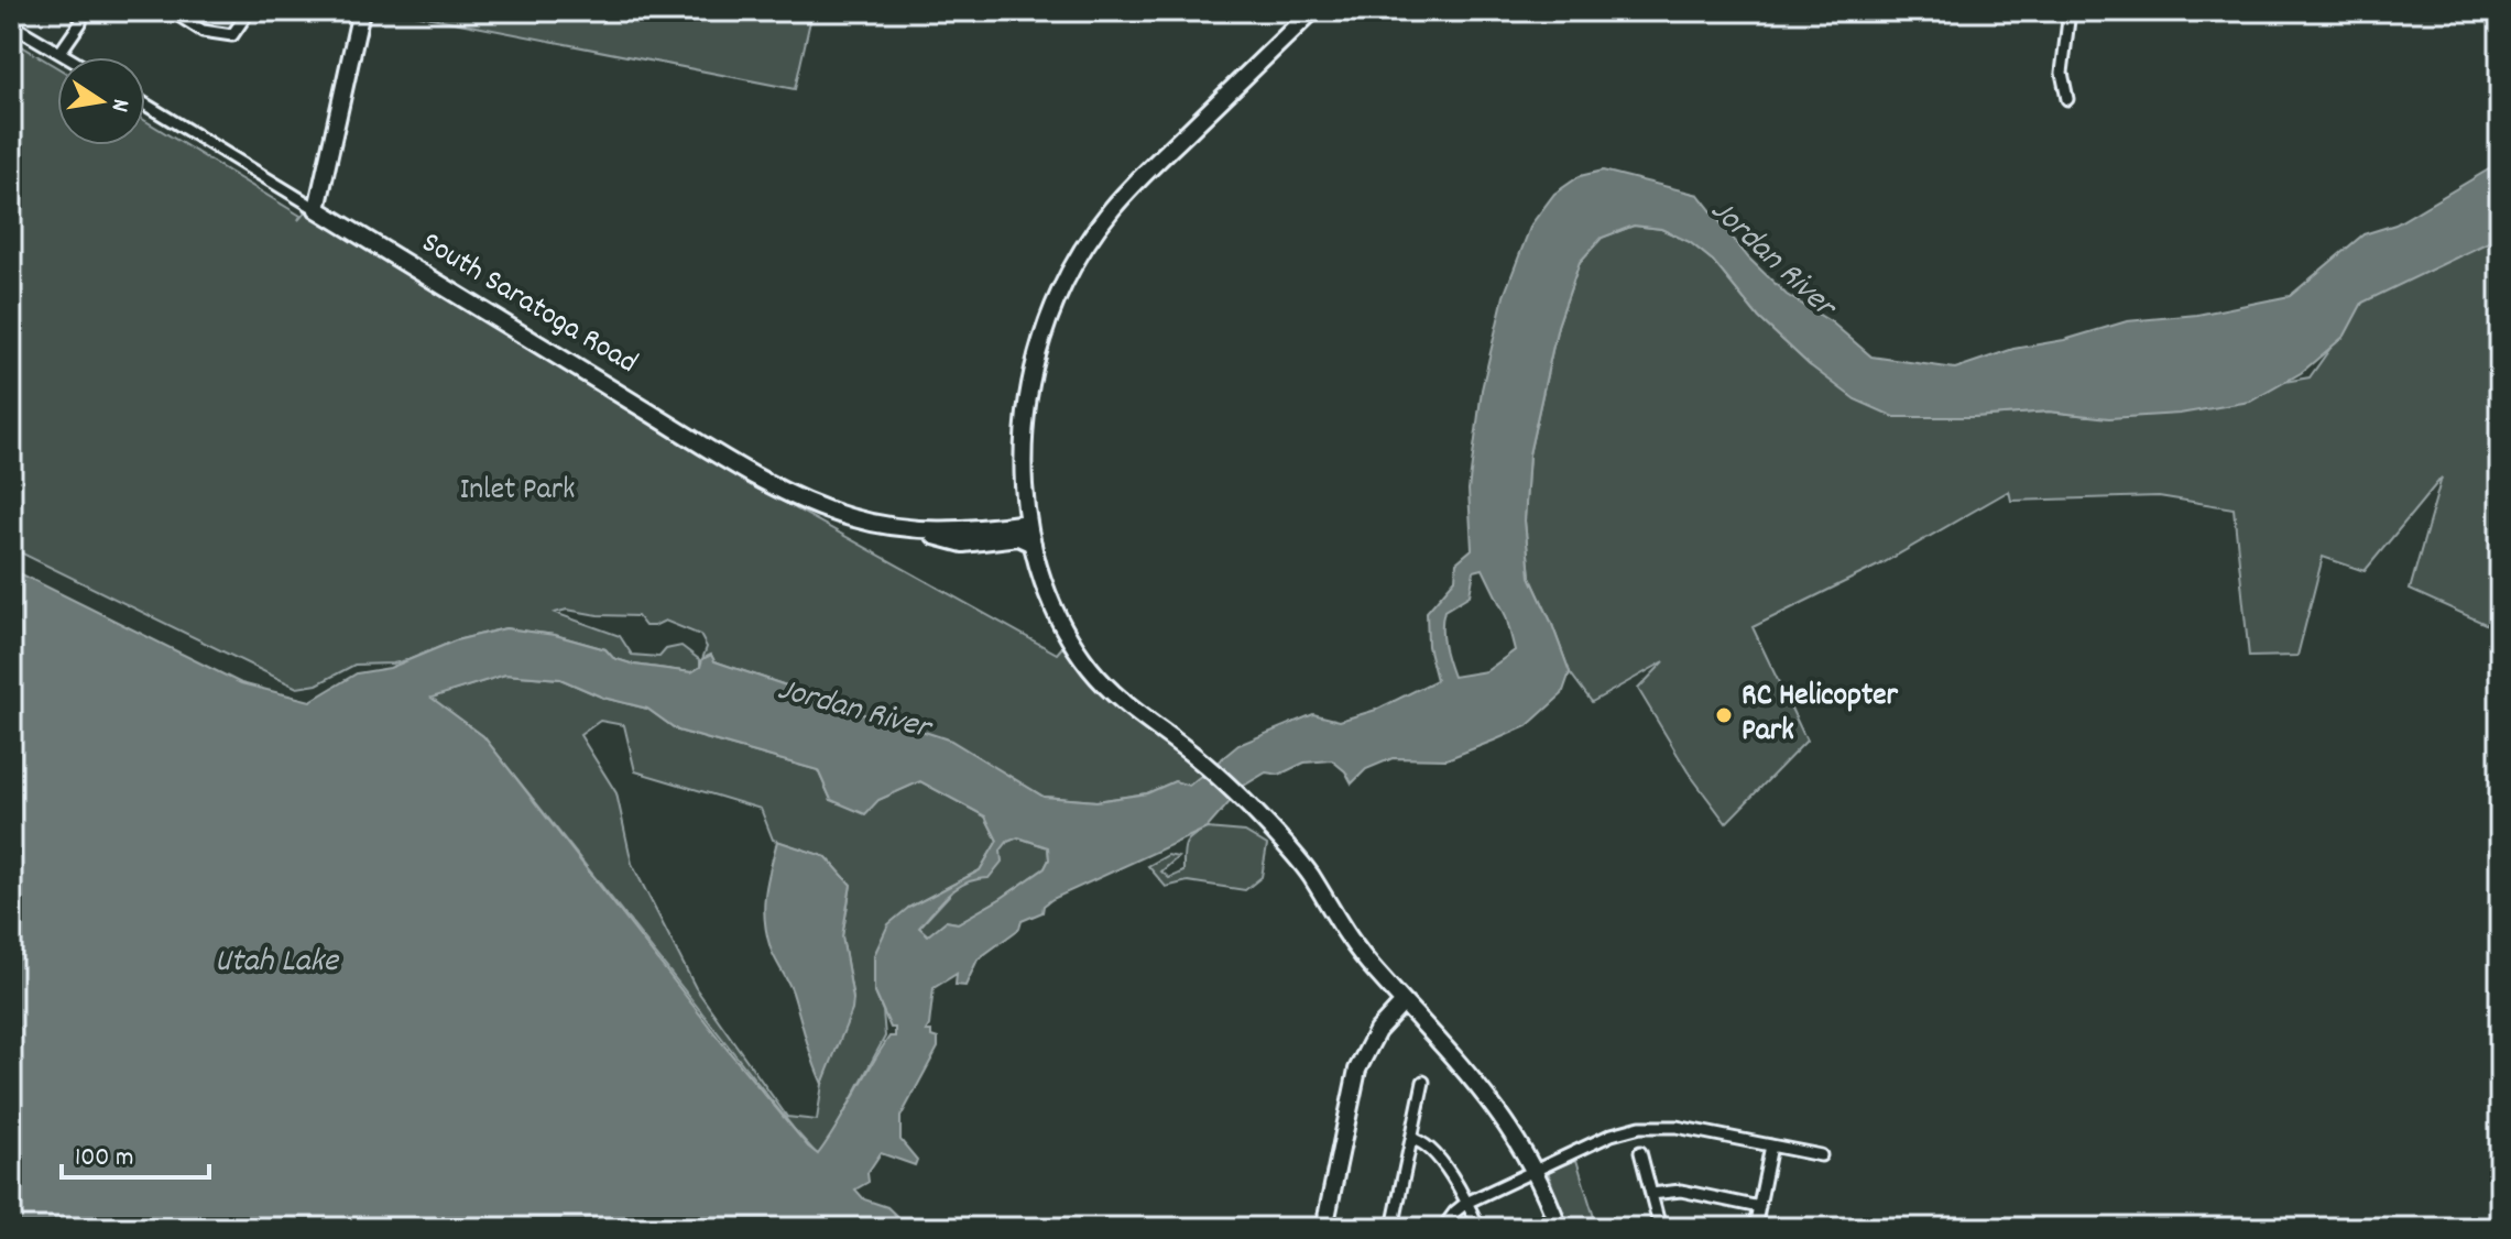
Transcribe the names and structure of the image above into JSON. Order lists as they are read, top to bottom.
{
  "streets": {
    "main road": ["South Saratoga Road"]
  },
  "water": ["Jordan River", "Utah Lake"],
  "parks": ["Inlet Park"],
  "places": ["RC Helicopter Park"],
  "scale_bar": "100 m",
  "north": "right"
}
